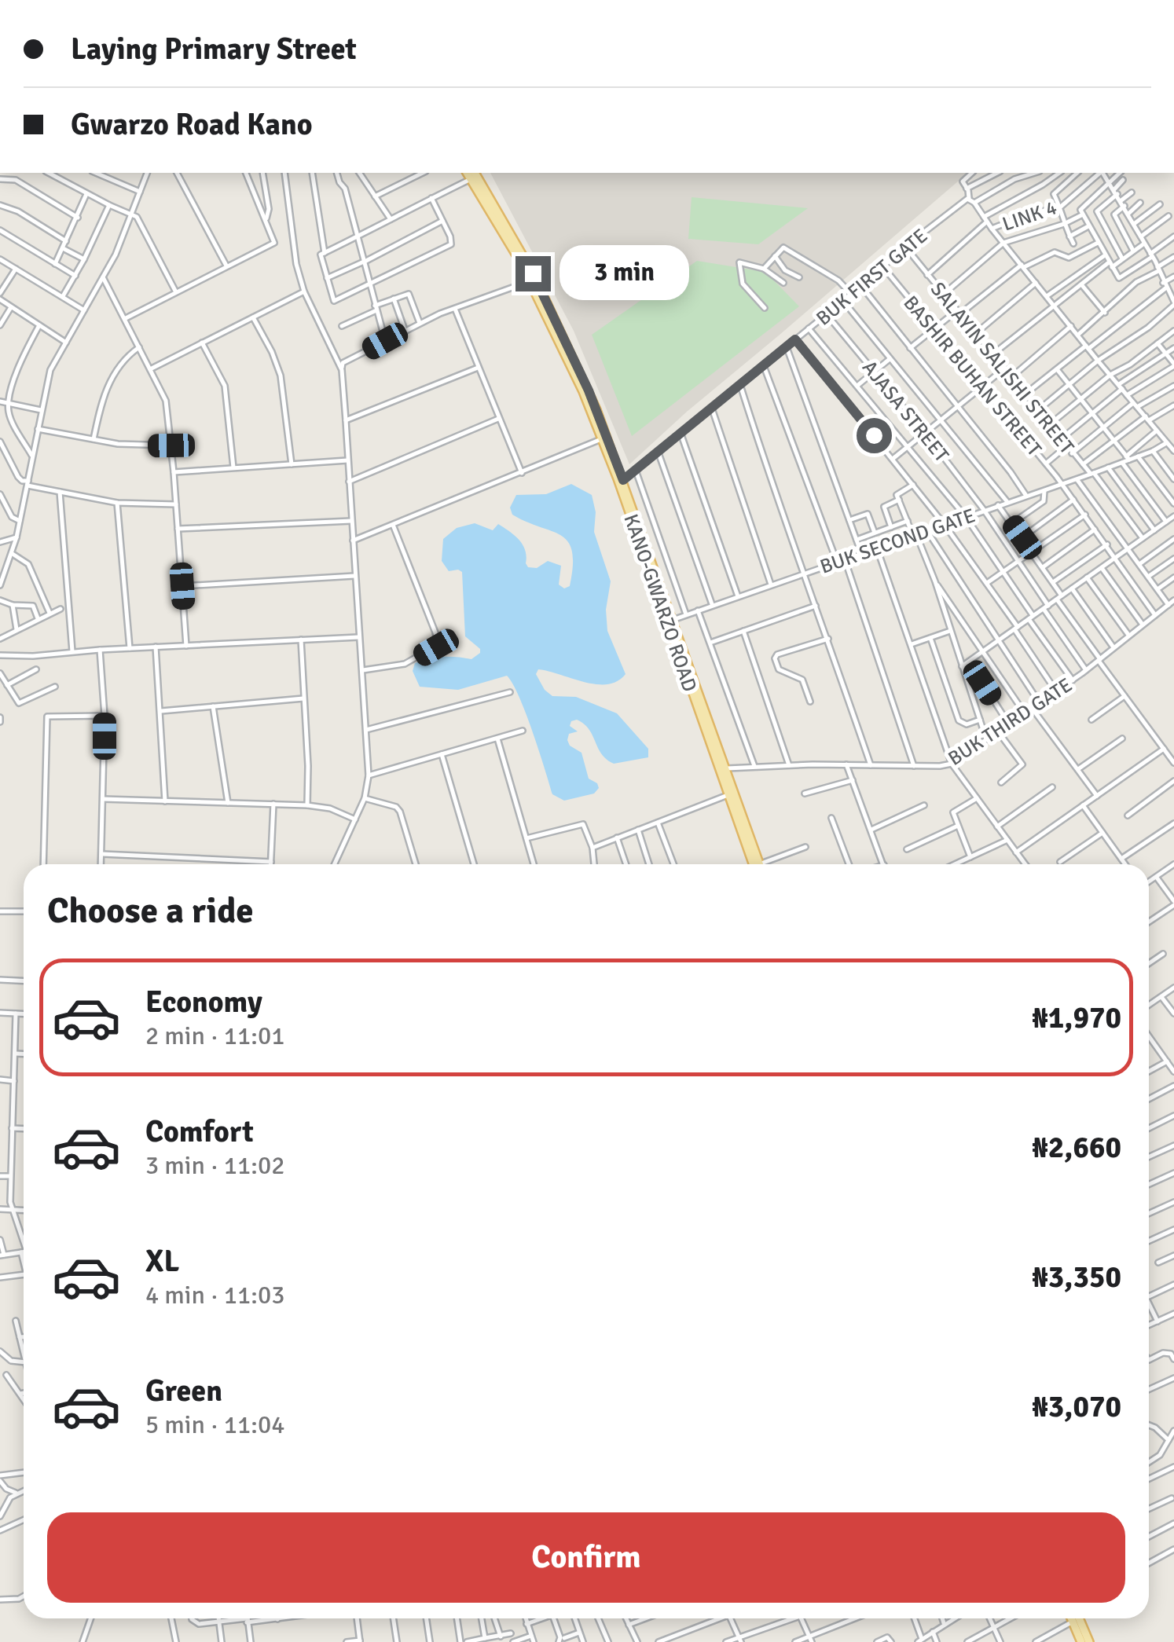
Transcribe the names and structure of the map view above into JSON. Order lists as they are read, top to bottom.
{
  "streets": {
    "main road": ["KANO-GWARZO ROAD"],
    "street": [
      "LINK 4",
      "BUK FIRST GATE",
      "SALAYIN SALISHI STREET",
      "BASHIR BUHAN STREET",
      "AJASA STREET",
      "BUK SECOND GATE",
      "BUK THIRD GATE"
    ]
  },
  "crossings": [
    ["LINK 4", "SALAYIN SALISHI STREET"],
    ["BUK FIRST GATE", "SALAYIN SALISHI STREET"],
    ["BUK FIRST GATE", "BASHIR BUHAN STREET"],
    ["BUK FIRST GATE", "AJASA STREET"],
    ["SALAYIN SALISHI STREET", "BUK SECOND GATE"],
    ["BASHIR BUHAN STREET", "BUK SECOND GATE"],
    ["BASHIR BUHAN STREET", "BUK THIRD GATE"],
    ["AJASA STREET", "BUK SECOND GATE"],
    ["AJASA STREET", "BUK THIRD GATE"]
  ],
  "page": {
    "banner": ["Laying Primary Street", "Gwarzo Road Kano"],
    "bubble": "3 min",
    "heading": "Choose a ride",
    "list": [
      {
        "name": "Economy",
        "note": "2 min · 11:01",
        "value": "₦1,970"
      },
      {
        "name": "Comfort",
        "note": "3 min · 11:02",
        "value": "₦2,660"
      },
      {
        "name": "XL",
        "note": "4 min · 11:03",
        "value": "₦3,350"
      },
      {
        "name": "Green",
        "note": "5 min · 11:04",
        "value": "₦3,070"
      }
    ],
    "buttons": "Confirm"
  }
}
